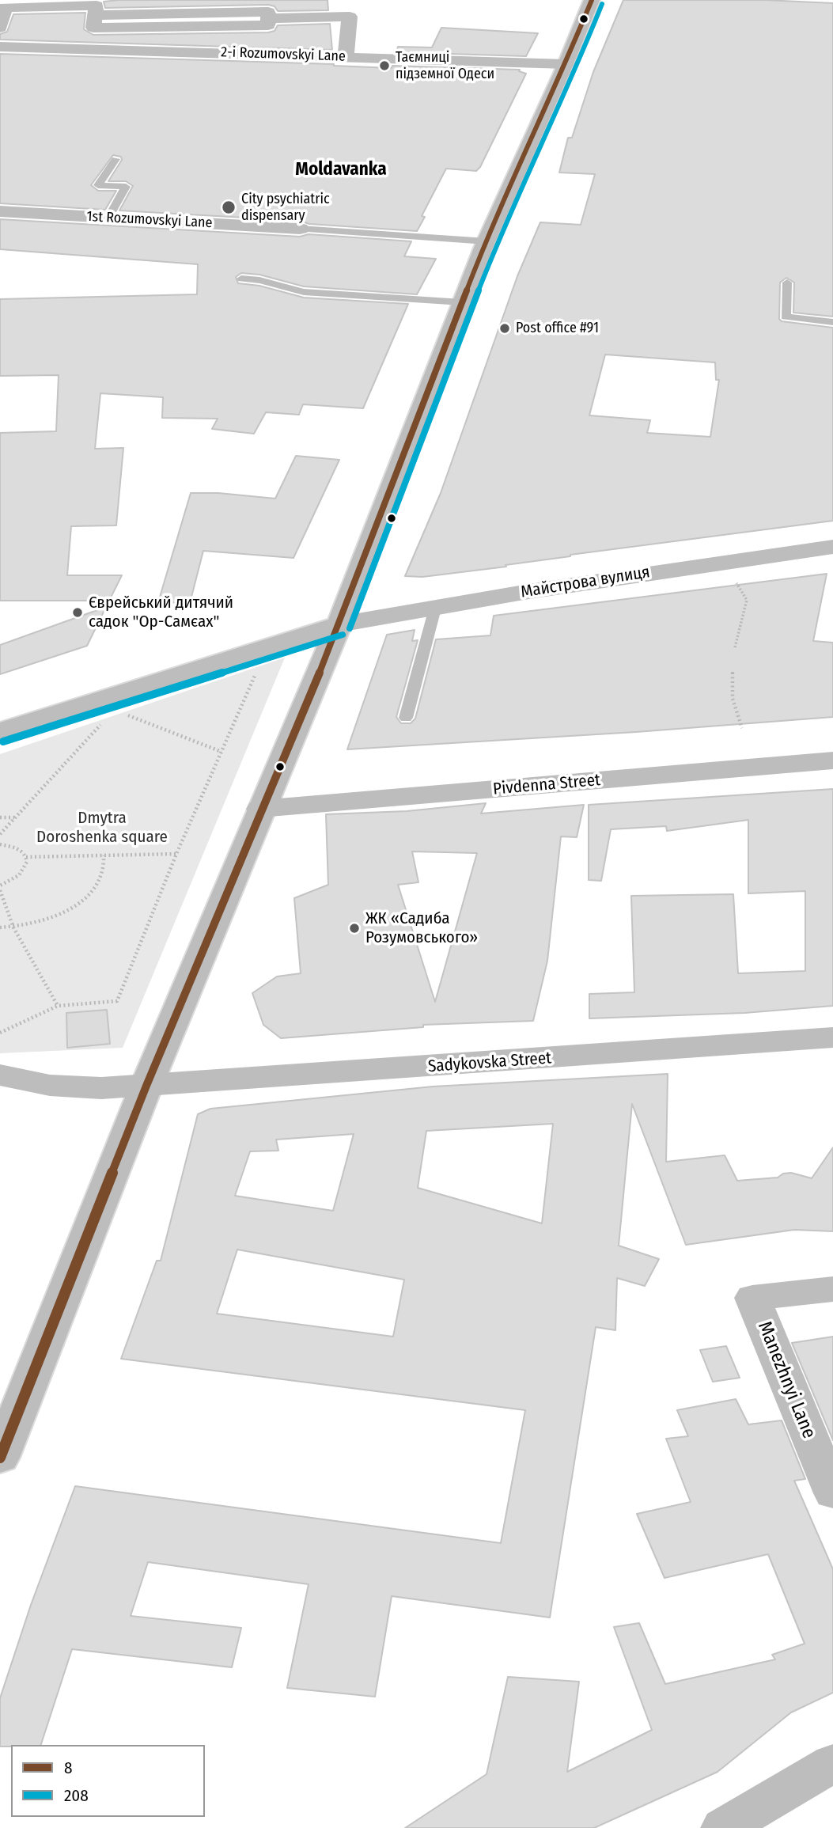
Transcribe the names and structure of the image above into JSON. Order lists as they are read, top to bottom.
{
  "streets": {
    "street": [
      "2-i Rozumovskyi Lane",
      "1st Rozumovskyi Lane",
      "Майстрова вулиця",
      "Pivdenna Street",
      "Sadykovska Street",
      "Manezhnyi Lane"
    ]
  },
  "districts": ["Moldavanka"],
  "parks": ["Dmytra Doroshenka square"],
  "places": [
    "Таємниці підземної Одеси",
    "City psychiatric dispensary",
    "Post office #91",
    "Єврейський дитячий садок \"Ор-Самєах\"",
    "ЖК «Садиба Розумовського»"
  ],
  "lines": ["transit line 8", "transit line 208"],
  "legend": ["8", "208"]
}
